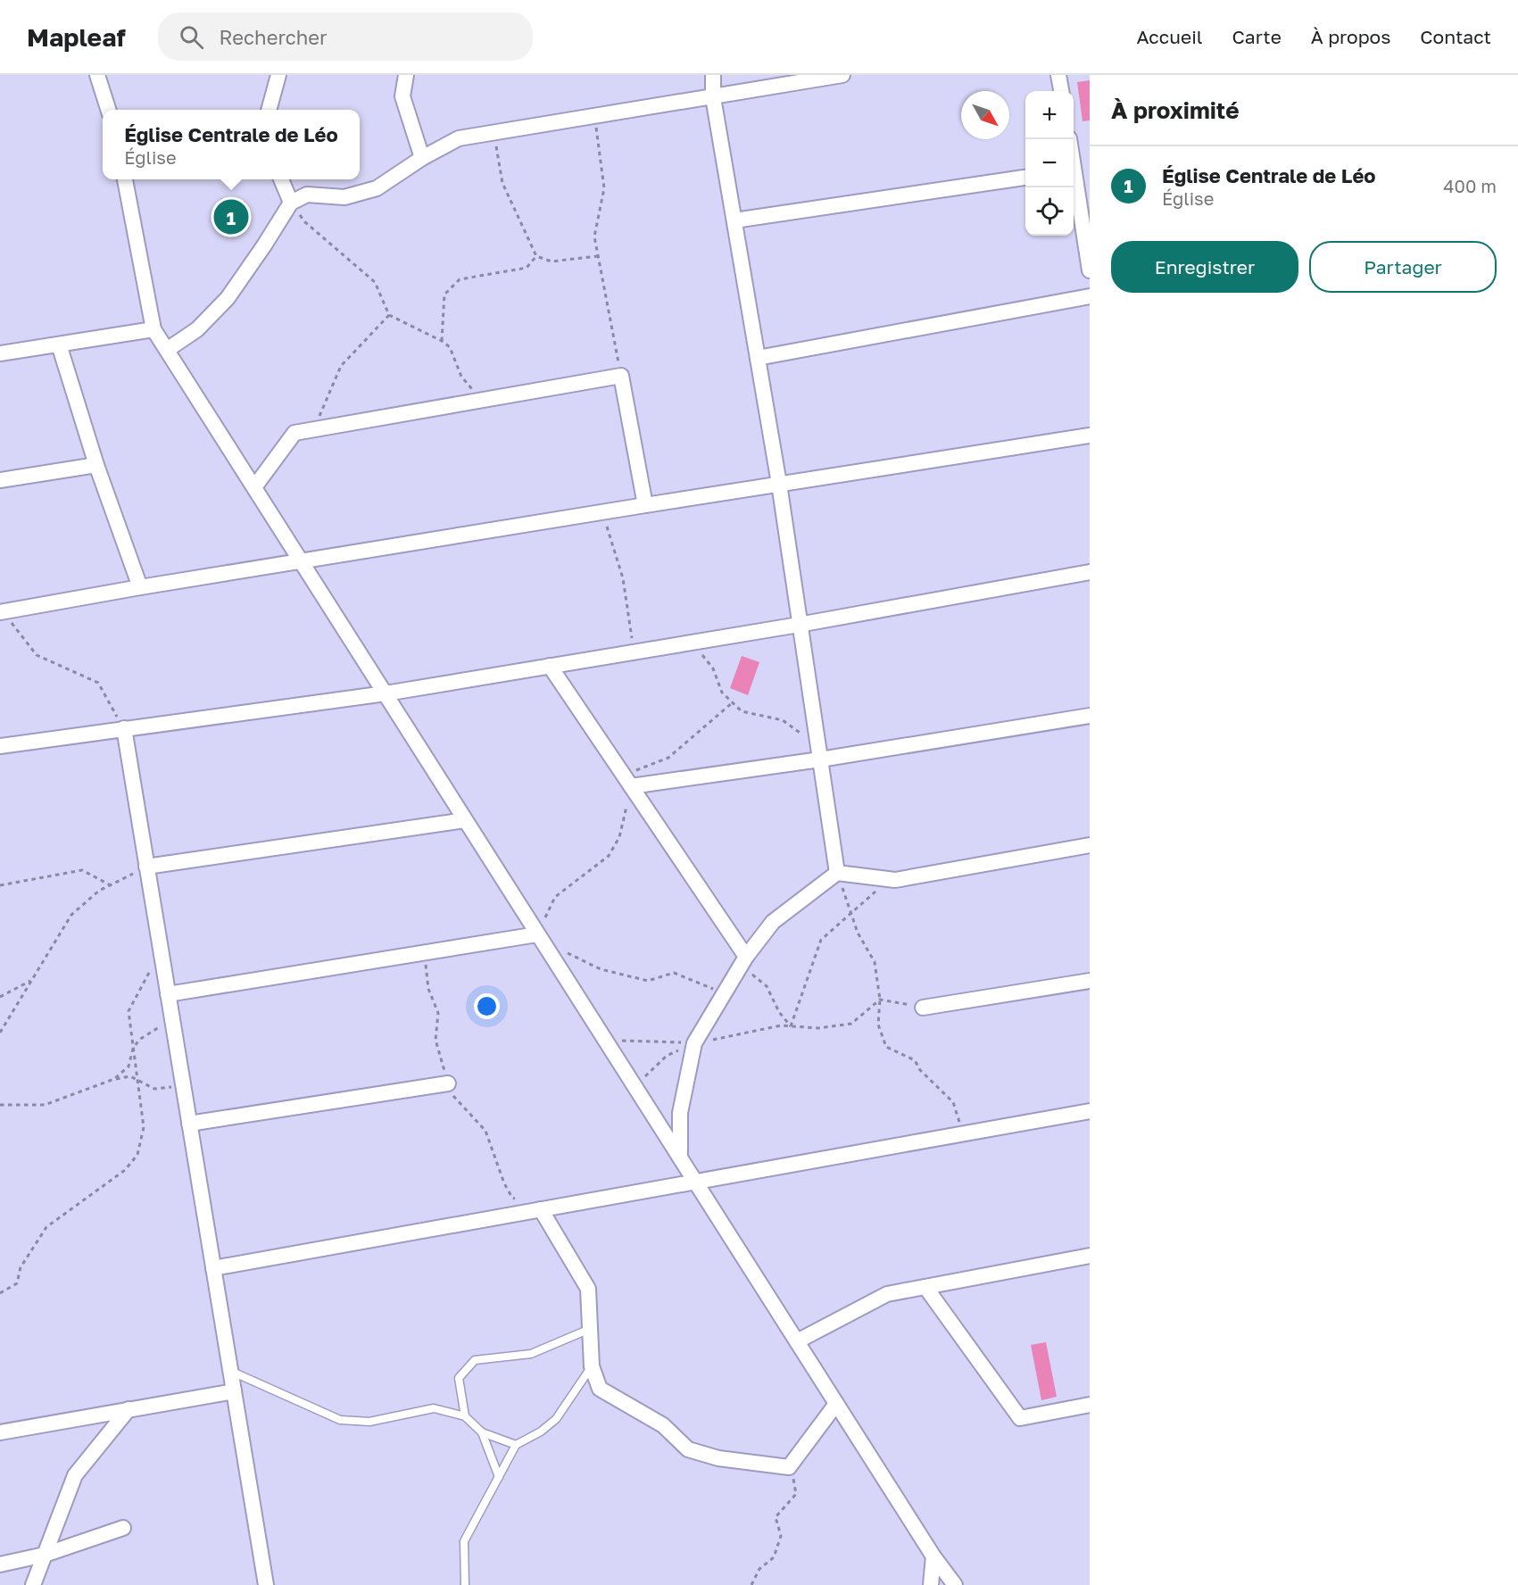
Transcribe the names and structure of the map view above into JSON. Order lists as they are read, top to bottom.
{
  "north": "bottom right",
  "page": {
    "header": "Mapleaf",
    "search": "Rechercher",
    "nav": [
      "Accueil",
      "Carte",
      "À propos",
      "Contact"
    ],
    "heading": "À proximité",
    "map_buttons": ["+", "−"],
    "popup": ["Église Centrale de Léo", "Église"],
    "list": [
      {
        "mark": "1",
        "name": "Église Centrale de Léo",
        "note": "Église",
        "value": "400 m"
      }
    ],
    "pins": "1",
    "buttons": ["Enregistrer", "Partager"]
  }
}
